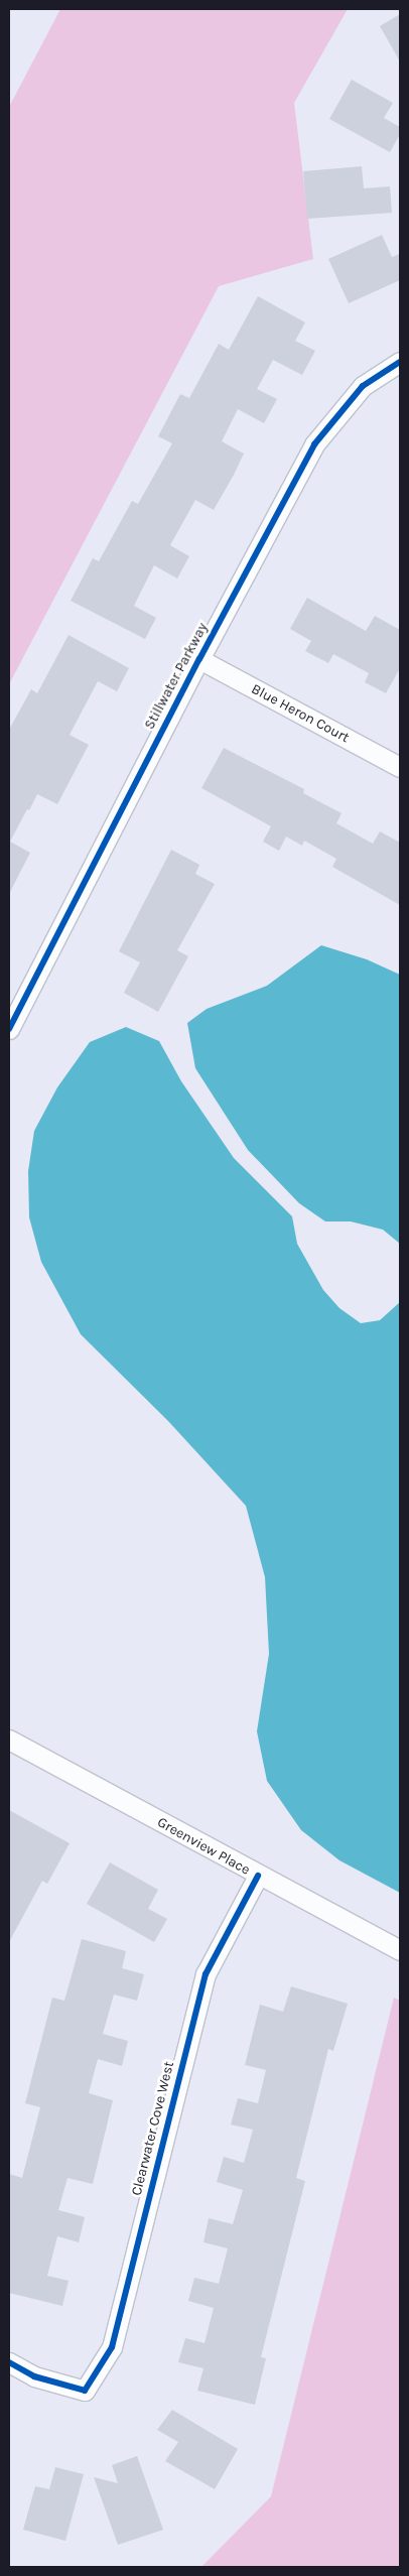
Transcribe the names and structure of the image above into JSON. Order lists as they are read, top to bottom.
{
  "streets": {
    "street": [
      "Stillwater Parkway",
      "Blue Heron Court",
      "Greenview Place",
      "Clearwater Cove West"
    ]
  },
  "crossings": [
    ["Stillwater Parkway", "Blue Heron Court"],
    ["Greenview Place", "Clearwater Cove West"]
  ]
}
